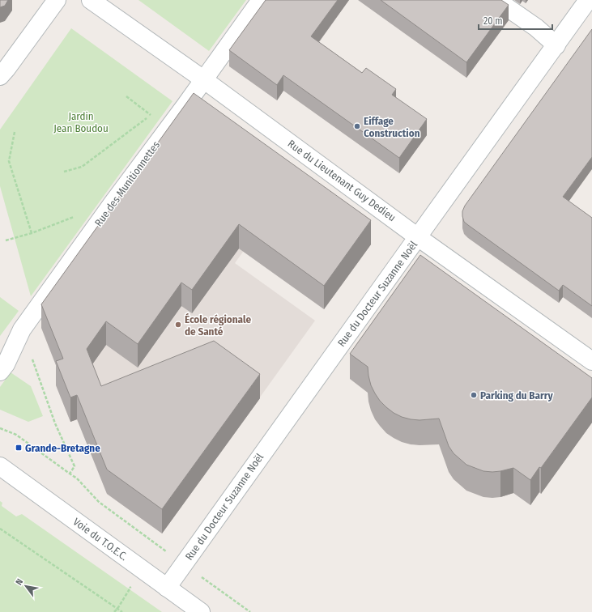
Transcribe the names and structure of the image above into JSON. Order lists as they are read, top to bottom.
{
  "streets": {
    "street": [
      "Rue du Lieutenant Guy Dedieu",
      "Rue des Munitionnettes",
      "Rue du Docteur Suzanne Noël",
      "Voie du T.O.E.C."
    ]
  },
  "crossings": [
    ["Rue du Lieutenant Guy Dedieu", "Rue des Munitionnettes"],
    ["Rue du Lieutenant Guy Dedieu", "Rue du Docteur Suzanne Noël"],
    ["Rue du Docteur Suzanne Noël", "Voie du T.O.E.C."]
  ],
  "parks": ["Jardin Jean Boudou"],
  "places": {
    "other": ["Eiffage Construction", "École régionale de Santé", "Parking du Barry"],
    "transit": ["Grande-Bretagne"]
  },
  "scale_bar": "20 m",
  "north": "top left"
}
